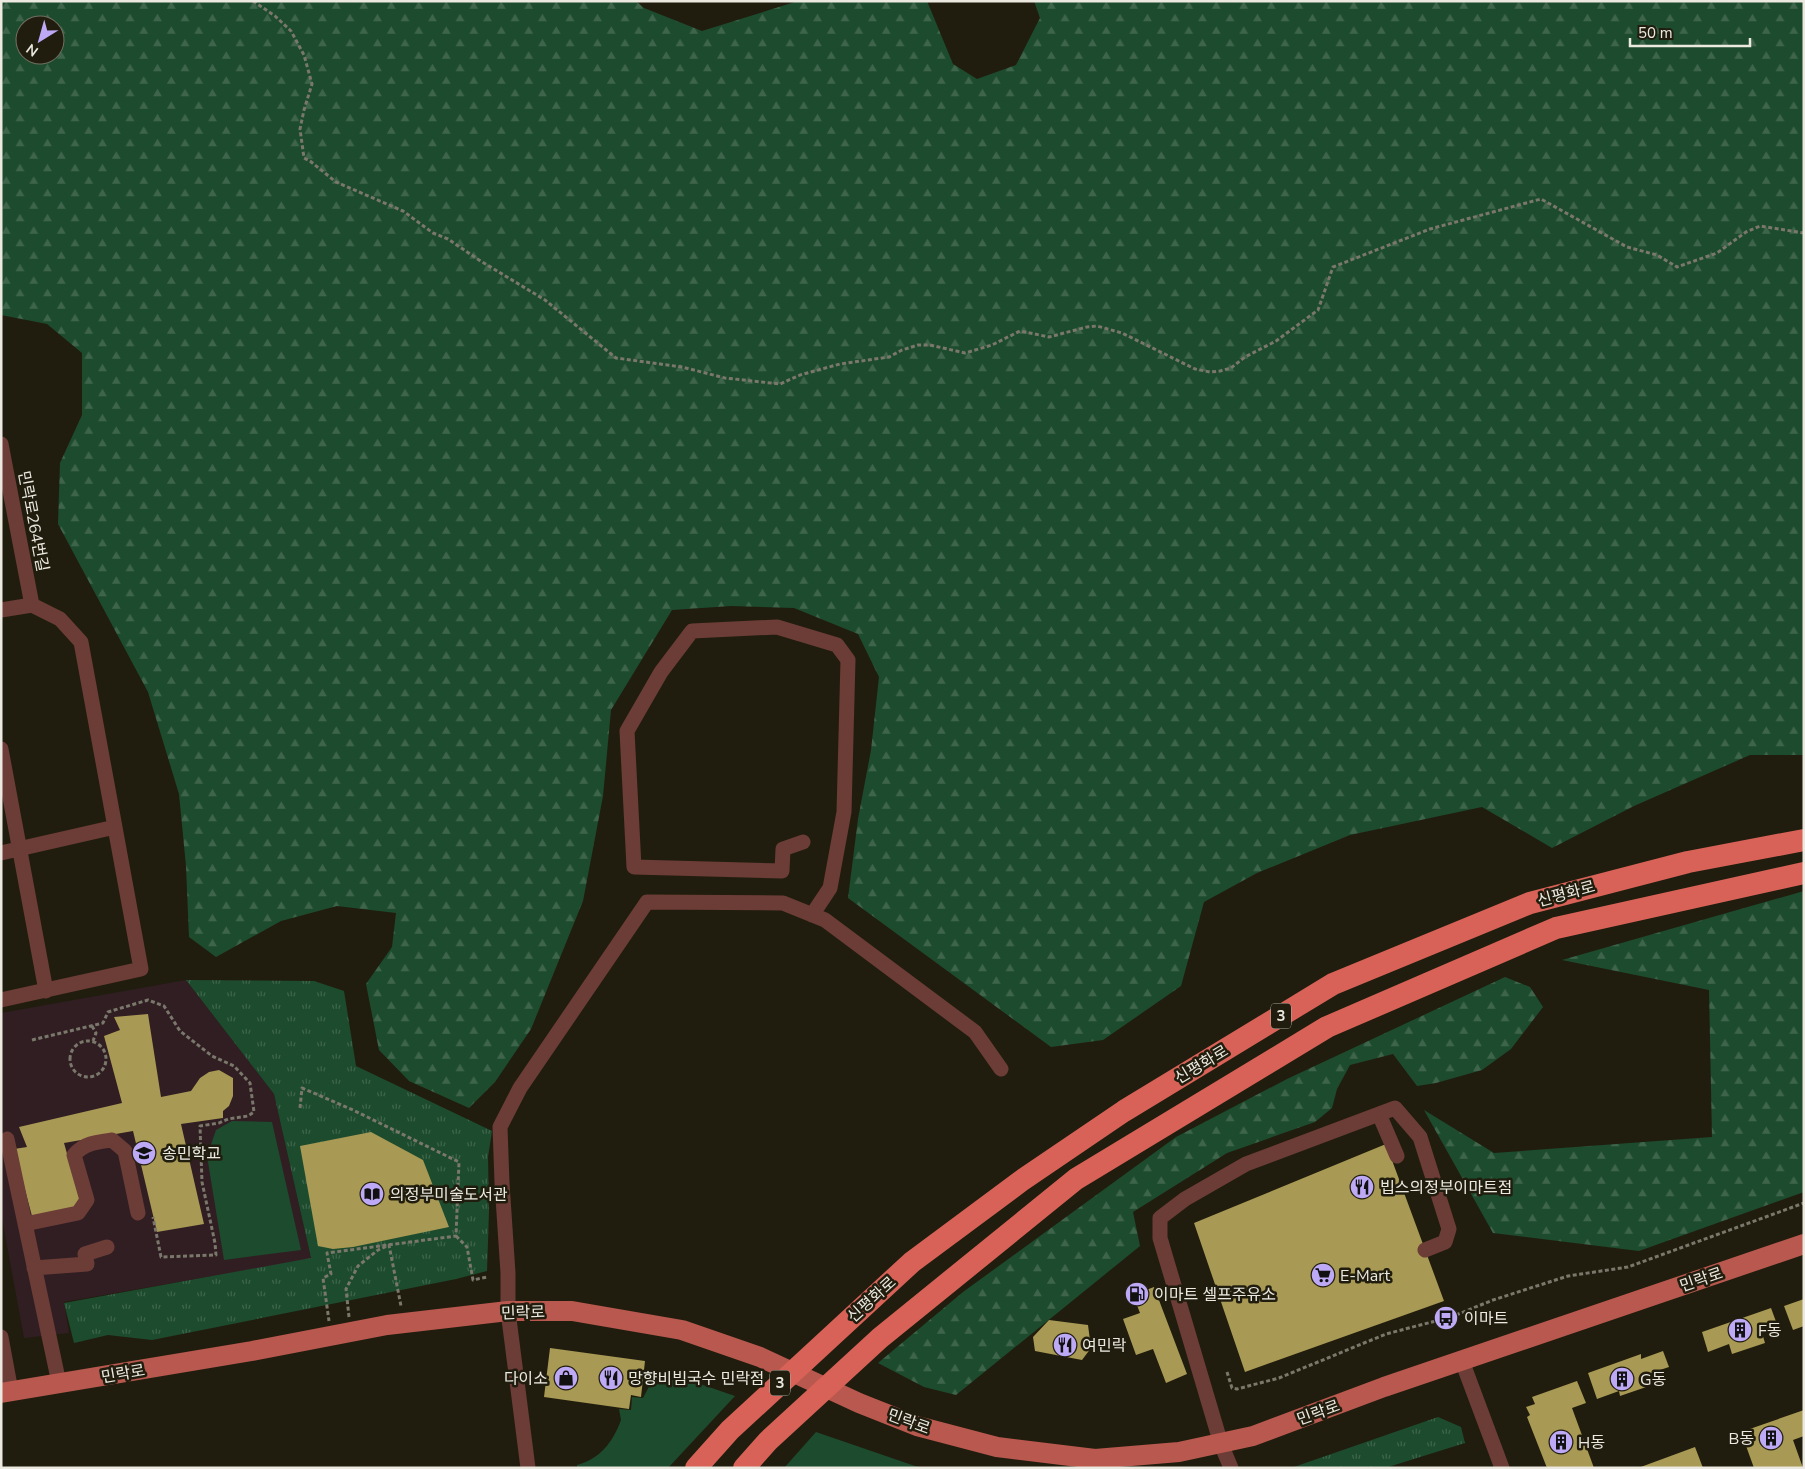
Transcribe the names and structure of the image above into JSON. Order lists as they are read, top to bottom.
{
  "streets": {
    "highway": ["신평화로", "3"],
    "main road": ["민락로"],
    "street": ["민락로264번길"]
  },
  "places": {
    "school or university": ["송민학교"],
    "restaurant": ["빕스의정부이마트점", "여민락", "망향비빔국수 민락점"],
    "library": ["의정부미술도서관"],
    "supermarket": ["E-Mart"],
    "fuel station": ["이마트 셀프주유소"],
    "bus stop": ["이마트"],
    "building": [
      "F동",
      "G동",
      "B동",
      "H동"
    ],
    "shop": ["다이소"]
  },
  "scale_bar": "50 m",
  "north": "bottom left"
}
